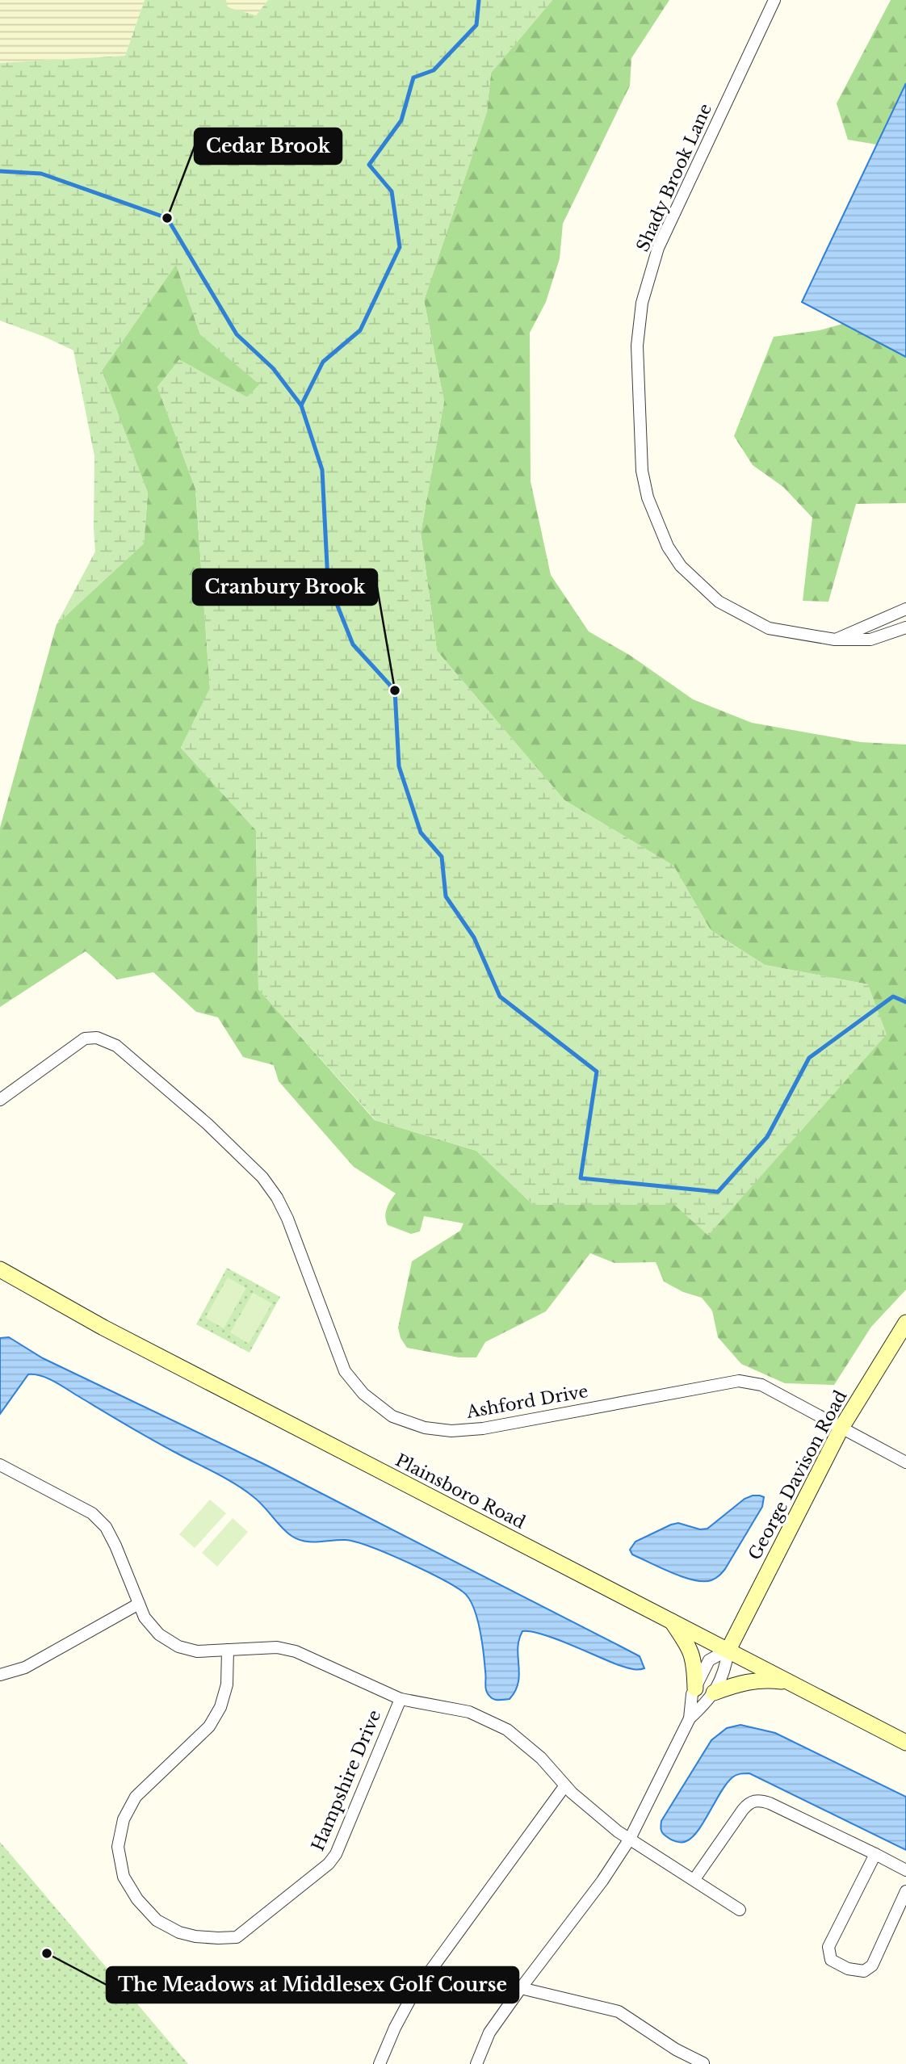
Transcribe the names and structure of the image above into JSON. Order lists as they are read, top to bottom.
{
  "streets": {
    "street": [
      "Shady Brook Lane",
      "Ashford Drive",
      "George Davison Road",
      "Plainsboro Road",
      "Hampshire Drive"
    ]
  },
  "crossings": [
    ["Ashford Drive", "George Davison Road"],
    ["George Davison Road", "Plainsboro Road"]
  ],
  "places": ["Cedar Brook", "Cranbury Brook", "The Meadows at Middlesex Golf Course"]
}
